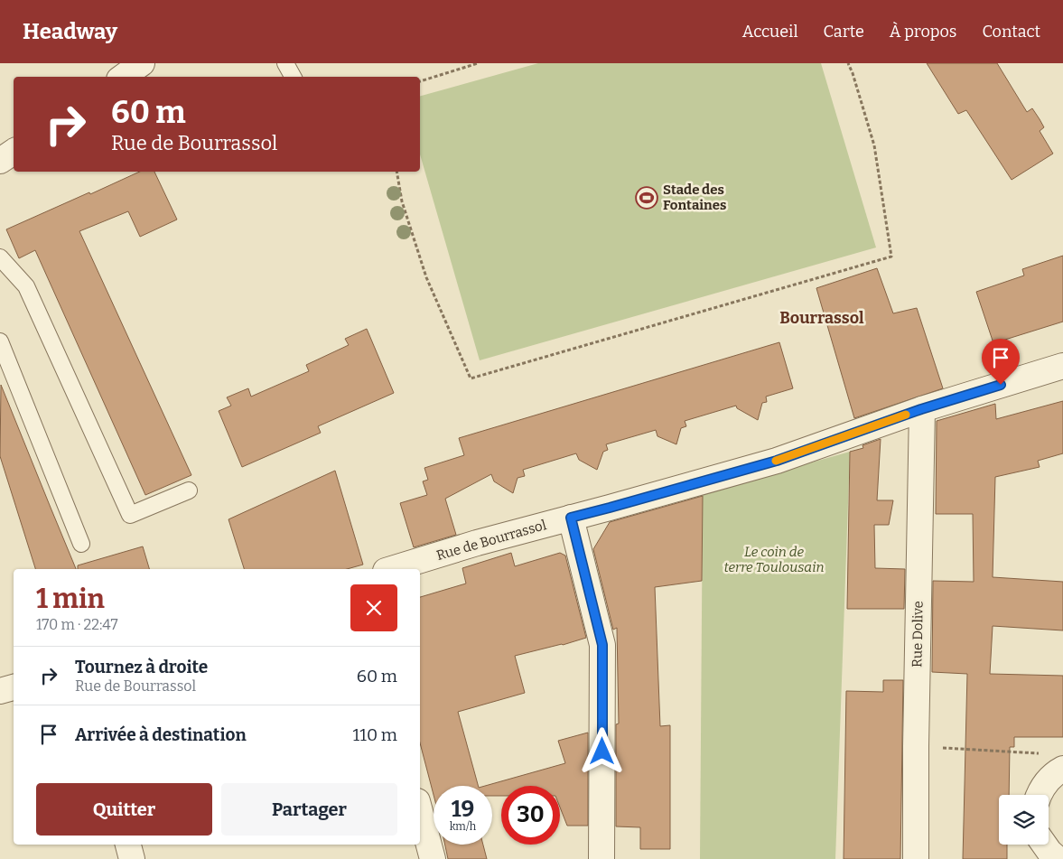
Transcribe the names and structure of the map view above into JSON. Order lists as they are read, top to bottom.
{
  "streets": {
    "street": ["Rue de Bourrassol", "Rue Dolive"]
  },
  "crossings": [
    ["Rue de Bourrassol", "Rue Dolive"]
  ],
  "districts": ["Bourrassol"],
  "parks": ["Le coin de terre Toulousain"],
  "places": {
    "sports": ["Stade des Fontaines"]
  },
  "page": {
    "header": "Headway",
    "nav": [
      "Accueil",
      "Carte",
      "À propos",
      "Contact"
    ],
    "turn": ["60 m", "Rue de Bourrassol"],
    "heading": ["1 min", "170 m · 22:47"],
    "list": [
      {
        "name": "Tournez à droite",
        "note": "Rue de Bourrassol",
        "value": "60 m"
      },
      {
        "name": "Arrivée à destination",
        "value": "110 m"
      }
    ],
    "buttons": ["Quitter", "Partager"],
    "speed": "19 km/h",
    "limit": "30"
  }
}
